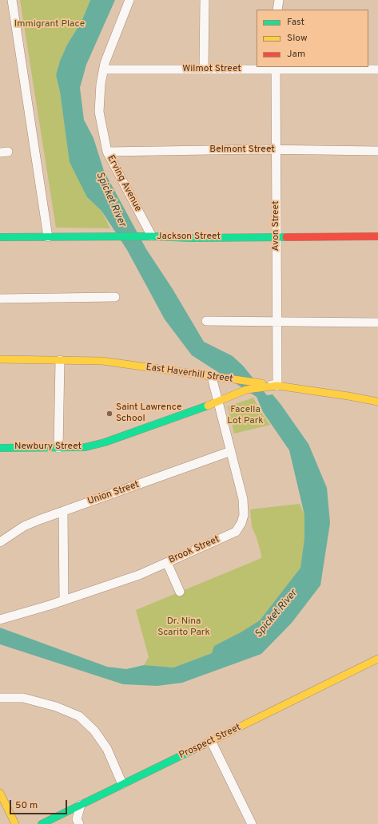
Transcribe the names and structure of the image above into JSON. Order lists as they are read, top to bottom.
{
  "streets": {
    "main road": [
      "Jackson Street",
      "East Haverhill Street",
      "Newbury Street",
      "Prospect Street"
    ],
    "street": [
      "Wilmot Street",
      "Belmont Street",
      "Erving Avenue",
      "Avon Street",
      "Union Street",
      "Brook Street"
    ]
  },
  "crossings": [
    ["Wilmot Street", "Erving Avenue"],
    ["Wilmot Street", "Avon Street"],
    ["Belmont Street", "Erving Avenue"],
    ["Belmont Street", "Avon Street"],
    ["Erving Avenue", "Jackson Street"],
    ["Avon Street", "Jackson Street"],
    ["Avon Street", "East Haverhill Street"],
    ["Avon Street", "Newbury Street"],
    ["East Haverhill Street", "Newbury Street"],
    ["East Haverhill Street", "Brook Street"],
    ["Newbury Street", "Brook Street"],
    ["Union Street", "Brook Street"]
  ],
  "water": ["Spicket River"],
  "parks": ["Immigrant Place", "Facella Lot Park", "Dr. Nina Scarito Park"],
  "places": ["Saint Lawrence School"],
  "legend": ["Fast", "Slow", "Jam"],
  "scale_bar": "50 m"
}
